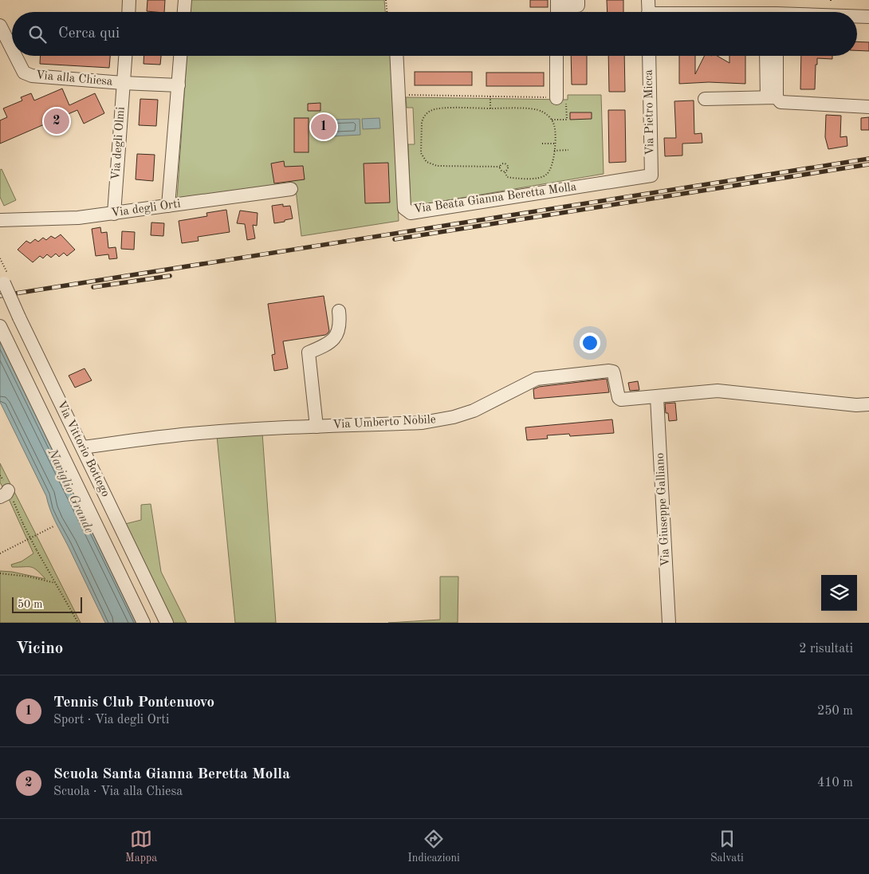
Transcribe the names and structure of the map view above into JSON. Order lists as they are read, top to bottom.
{
  "streets": {
    "street": [
      "Via alla Chiesa",
      "Via Pietro Micca",
      "Via degli Olmi",
      "Via Beata Gianna Beretta Molla",
      "Via degli Orti",
      "Via Umberto Nobile",
      "Via Vittorio Bottego",
      "Via Giuseppe Galliano"
    ]
  },
  "crossings": [
    ["Via alla Chiesa", "Via degli Olmi"],
    ["Via Pietro Micca", "Via Beata Gianna Beretta Molla"],
    ["Via degli Olmi", "Via degli Orti"],
    ["Via Umberto Nobile", "Via Vittorio Bottego"],
    ["Via Umberto Nobile", "Via Giuseppe Galliano"]
  ],
  "water": ["Naviglio Grande"],
  "scale_bar": "50 m",
  "page": {
    "search": "Cerca qui",
    "pins": ["2", "1"],
    "scale": "50 m",
    "heading": ["Vicino", "2 risultati"],
    "list": [
      {
        "mark": "1",
        "name": "Tennis Club Pontenuovo",
        "note": "Sport · Via degli Orti",
        "value": "250 m"
      },
      {
        "mark": "2",
        "name": "Scuola Santa Gianna Beretta Molla",
        "note": "Scuola · Via alla Chiesa",
        "value": "410 m"
      }
    ],
    "nav": ["Mappa", "Indicazioni", "Salvati"]
  }
}
